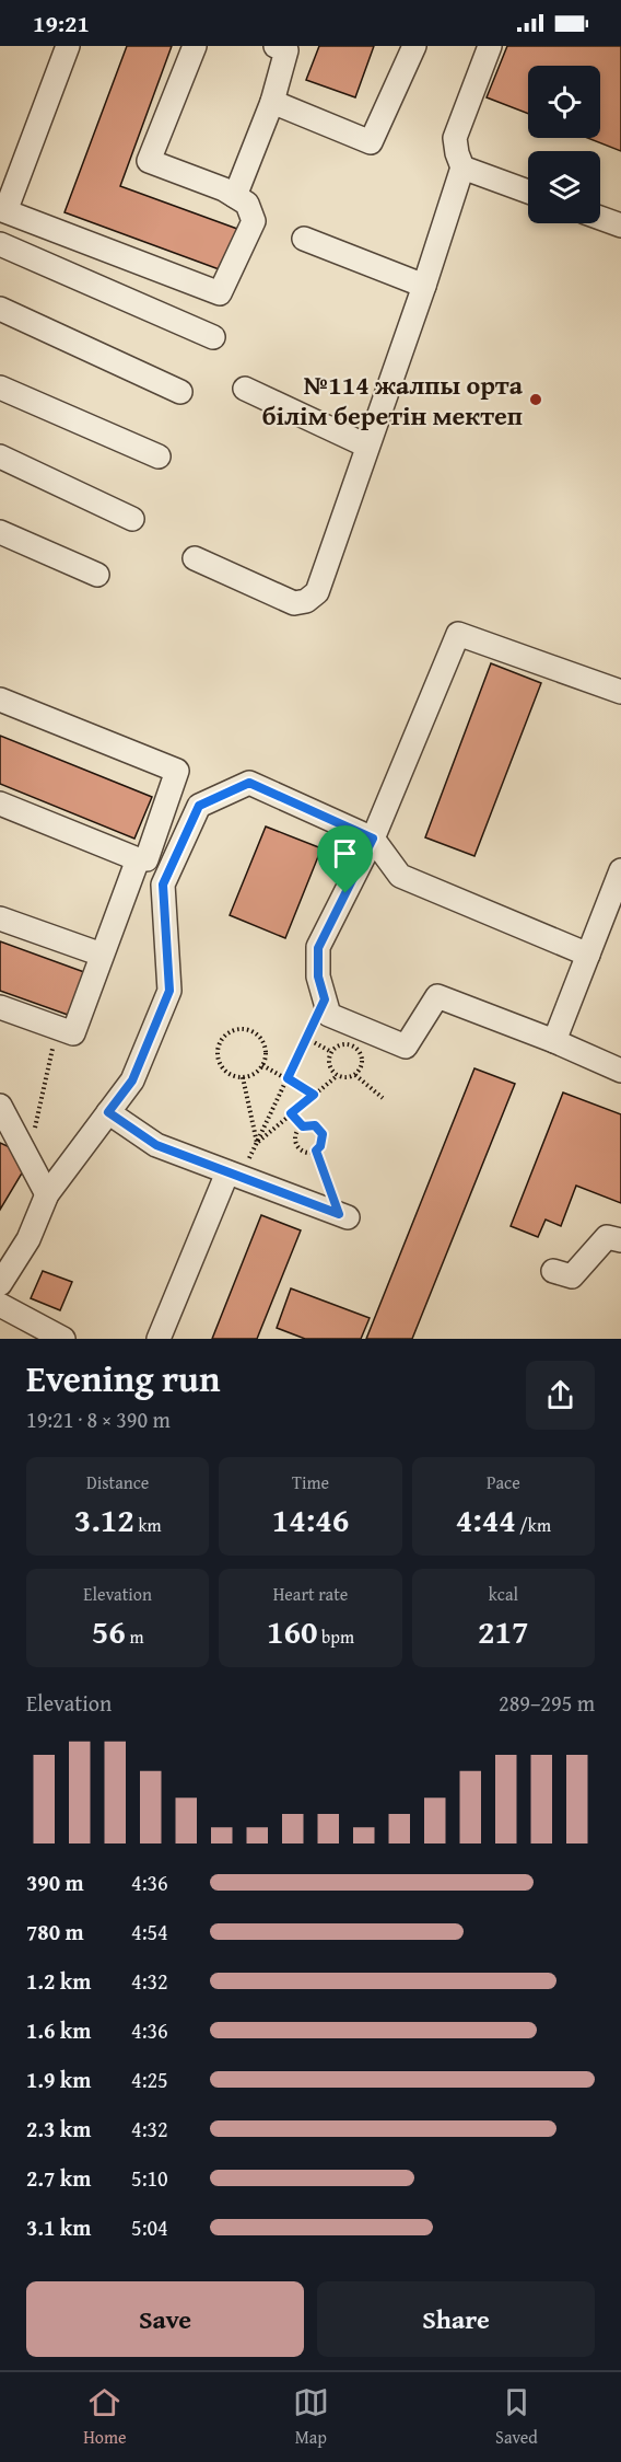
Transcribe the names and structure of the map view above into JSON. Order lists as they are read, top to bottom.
{
  "places": ["№114 жалпы орта білім беретін мектеп"],
  "page": {
    "status": "19:21",
    "heading": ["Evening run", "19:21 · 8 × 390 m"],
    "stats": [
      ["Distance", "3.12 km"],
      ["Time", "14:46"],
      ["Pace", "4:44 /km"],
      ["Elevation", "56 m"],
      ["Heart rate", "160 bpm"],
      ["kcal", "217"]
    ],
    "chart": ["Elevation", "289–295 m"],
    "list": [
      {
        "name": "390 m",
        "note": "4:36"
      },
      {
        "name": "780 m",
        "note": "4:54"
      },
      {
        "name": "1.2 km",
        "note": "4:32"
      },
      {
        "name": "1.6 km",
        "note": "4:36"
      },
      {
        "name": "1.9 km",
        "note": "4:25"
      },
      {
        "name": "2.3 km",
        "note": "4:32"
      },
      {
        "name": "2.7 km",
        "note": "5:10"
      },
      {
        "name": "3.1 km",
        "note": "5:04"
      }
    ],
    "buttons": ["Save", "Share"],
    "tabs": ["Home", "Map", "Saved"]
  }
}
